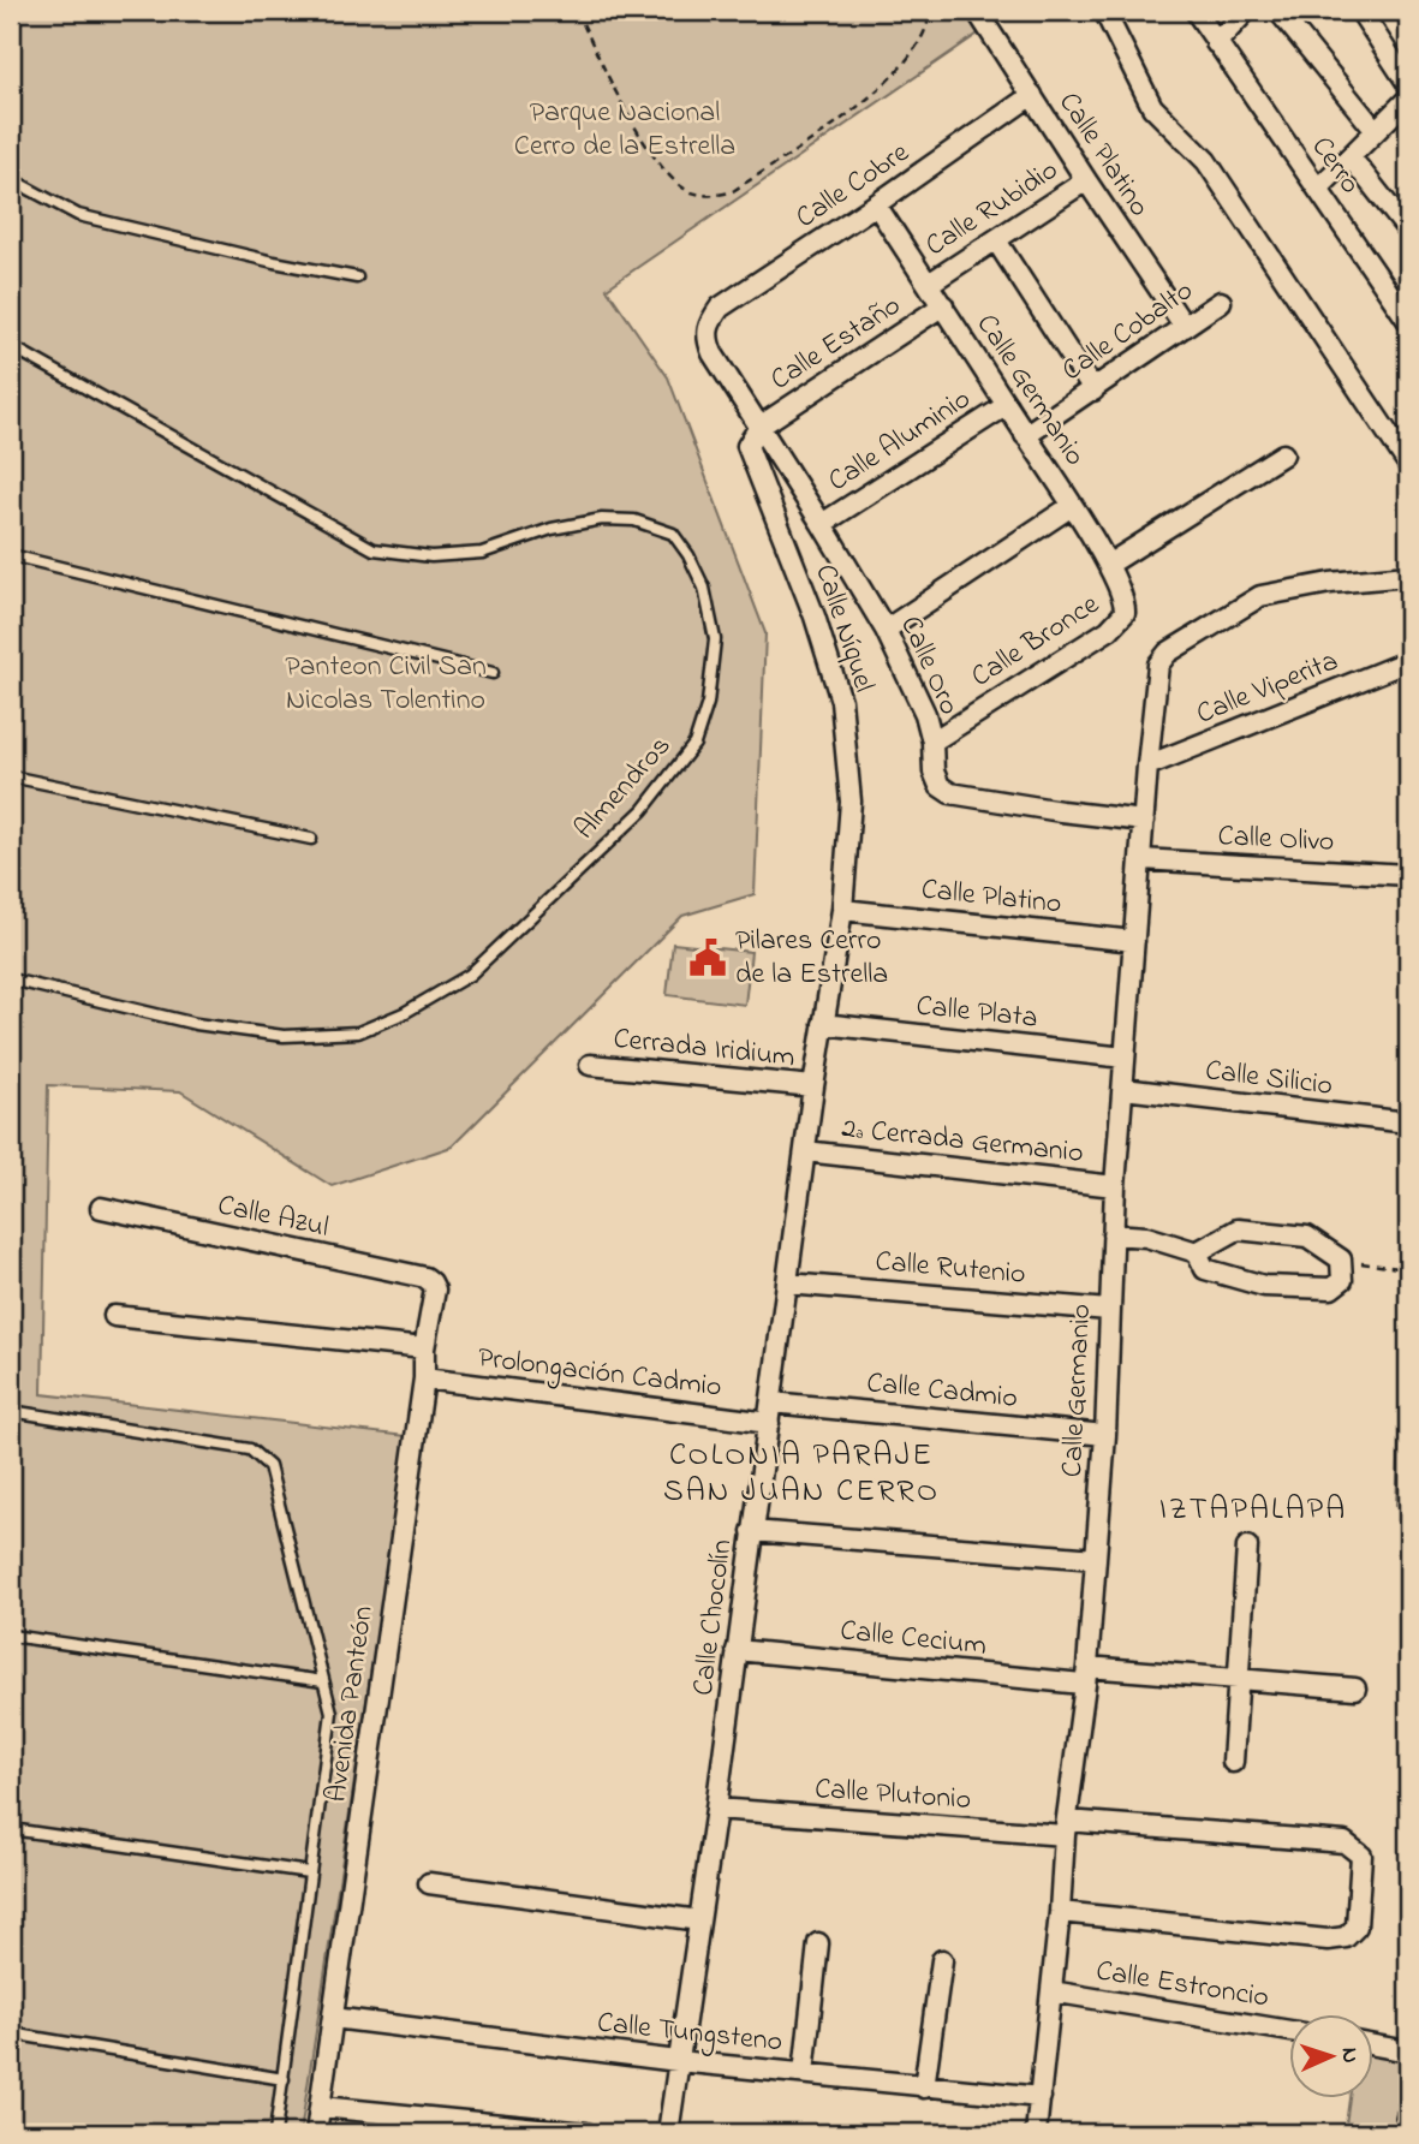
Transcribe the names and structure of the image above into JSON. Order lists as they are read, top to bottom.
{
  "streets": {
    "street": [
      "Calle Platino",
      "Cerro",
      "Calle Cobre",
      "Calle Rubidio",
      "Calle Cobalto",
      "Calle Estaño",
      "Calle Germanio",
      "Calle Aluminio",
      "Calle Níquel",
      "Calle Bronce",
      "Calle Oro",
      "Calle Viperita",
      "Calle Olivo",
      "Calle Plata",
      "Cerrada Iridium",
      "Calle Silicio",
      "2ª Cerrada Germanio",
      "Calle Azul",
      "Calle Rutenio",
      "Prolongación Cadmio",
      "Calle Cadmio",
      "Calle Chocolín",
      "Calle Cecium",
      "Avenida Panteón",
      "Calle Plutonio",
      "Calle Estroncio",
      "Calle Tungsteno"
    ],
    "lane": ["Almendros"]
  },
  "crossings": [
    ["Calle Platino", "Calle Cobre"],
    ["Calle Platino", "Calle Rubidio"],
    ["Calle Platino", "Calle Cobalto"],
    ["Calle Platino", "Calle Germanio"],
    ["Calle Platino", "Calle Níquel"],
    ["Calle Platino", "Calle Chocolín"],
    ["Calle Cobre", "Calle Germanio"],
    ["Calle Cobre", "Calle Níquel"],
    ["Calle Rubidio", "Calle Germanio"],
    ["Calle Cobalto", "Calle Germanio"],
    ["Calle Estaño", "Calle Germanio"],
    ["Calle Estaño", "Calle Níquel"],
    ["Calle Germanio", "Calle Aluminio"],
    ["Calle Germanio", "Calle Bronce"],
    ["Calle Germanio", "Calle Oro"],
    ["Calle Germanio", "Calle Viperita"],
    ["Calle Germanio", "Calle Olivo"],
    ["Calle Germanio", "Calle Plata"],
    ["Calle Germanio", "Calle Silicio"],
    ["Calle Germanio", "2ª Cerrada Germanio"],
    ["Calle Germanio", "Calle Rutenio"],
    ["Calle Germanio", "Calle Cadmio"],
    ["Calle Germanio", "Calle Cecium"],
    ["Calle Germanio", "Calle Plutonio"],
    ["Calle Germanio", "Calle Estroncio"],
    ["Calle Germanio", "Calle Tungsteno"],
    ["Calle Aluminio", "Calle Níquel"],
    ["Calle Aluminio", "Calle Oro"],
    ["Calle Níquel", "Calle Oro"],
    ["Calle Níquel", "Calle Chocolín"],
    ["Calle Bronce", "Calle Oro"],
    ["Calle Plata", "Calle Chocolín"],
    ["Cerrada Iridium", "Calle Chocolín"],
    ["2ª Cerrada Germanio", "Calle Chocolín"],
    ["Calle Azul", "Avenida Panteón"],
    ["Calle Rutenio", "Calle Chocolín"],
    ["Prolongación Cadmio", "Calle Chocolín"],
    ["Prolongación Cadmio", "Avenida Panteón"],
    ["Calle Cadmio", "Calle Chocolín"],
    ["Calle Chocolín", "Calle Cecium"],
    ["Calle Chocolín", "Calle Plutonio"],
    ["Calle Chocolín", "Calle Tungsteno"],
    ["Avenida Panteón", "Calle Tungsteno"]
  ],
  "districts": ["COLONIA PARAJE SAN JUAN CERRO", "IZTAPALAPA"],
  "parks": ["Parque Nacional Cerro de la Estrella", "Panteon Civil San Nicolas Tolentino"],
  "places": {
    "public building": ["Pilares Cerro de la Estrella"]
  },
  "north": "right"
}
